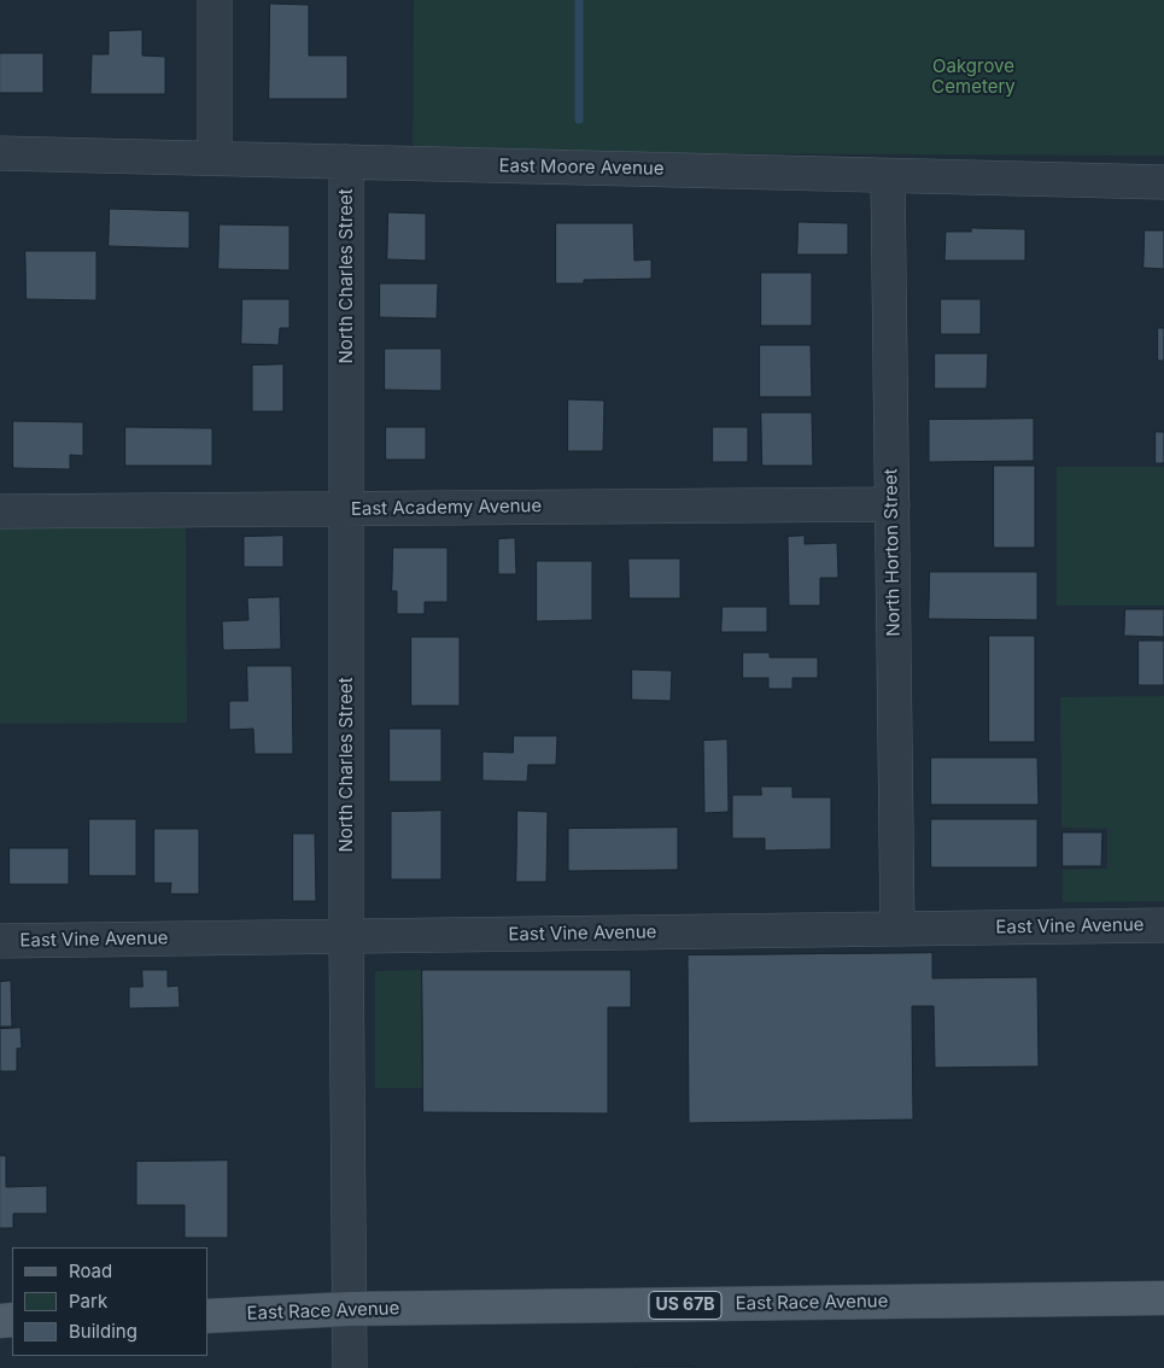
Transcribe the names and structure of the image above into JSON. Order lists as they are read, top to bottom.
{
  "streets": {
    "main road": ["East Race Avenue", "US 67B"],
    "street": [
      "East Moore Avenue",
      "North Charles Street",
      "East Academy Avenue",
      "North Horton Street",
      "East Vine Avenue"
    ]
  },
  "crossings": [
    ["East Moore Avenue", "North Charles Street"],
    ["East Moore Avenue", "North Horton Street"],
    ["North Charles Street", "East Academy Avenue"],
    ["North Charles Street", "East Vine Avenue"],
    ["North Charles Street", "East Race Avenue"],
    ["East Academy Avenue", "North Horton Street"],
    ["North Horton Street", "East Vine Avenue"]
  ],
  "parks": ["Oakgrove Cemetery"],
  "legend": ["Road", "Park", "Building"]
}
